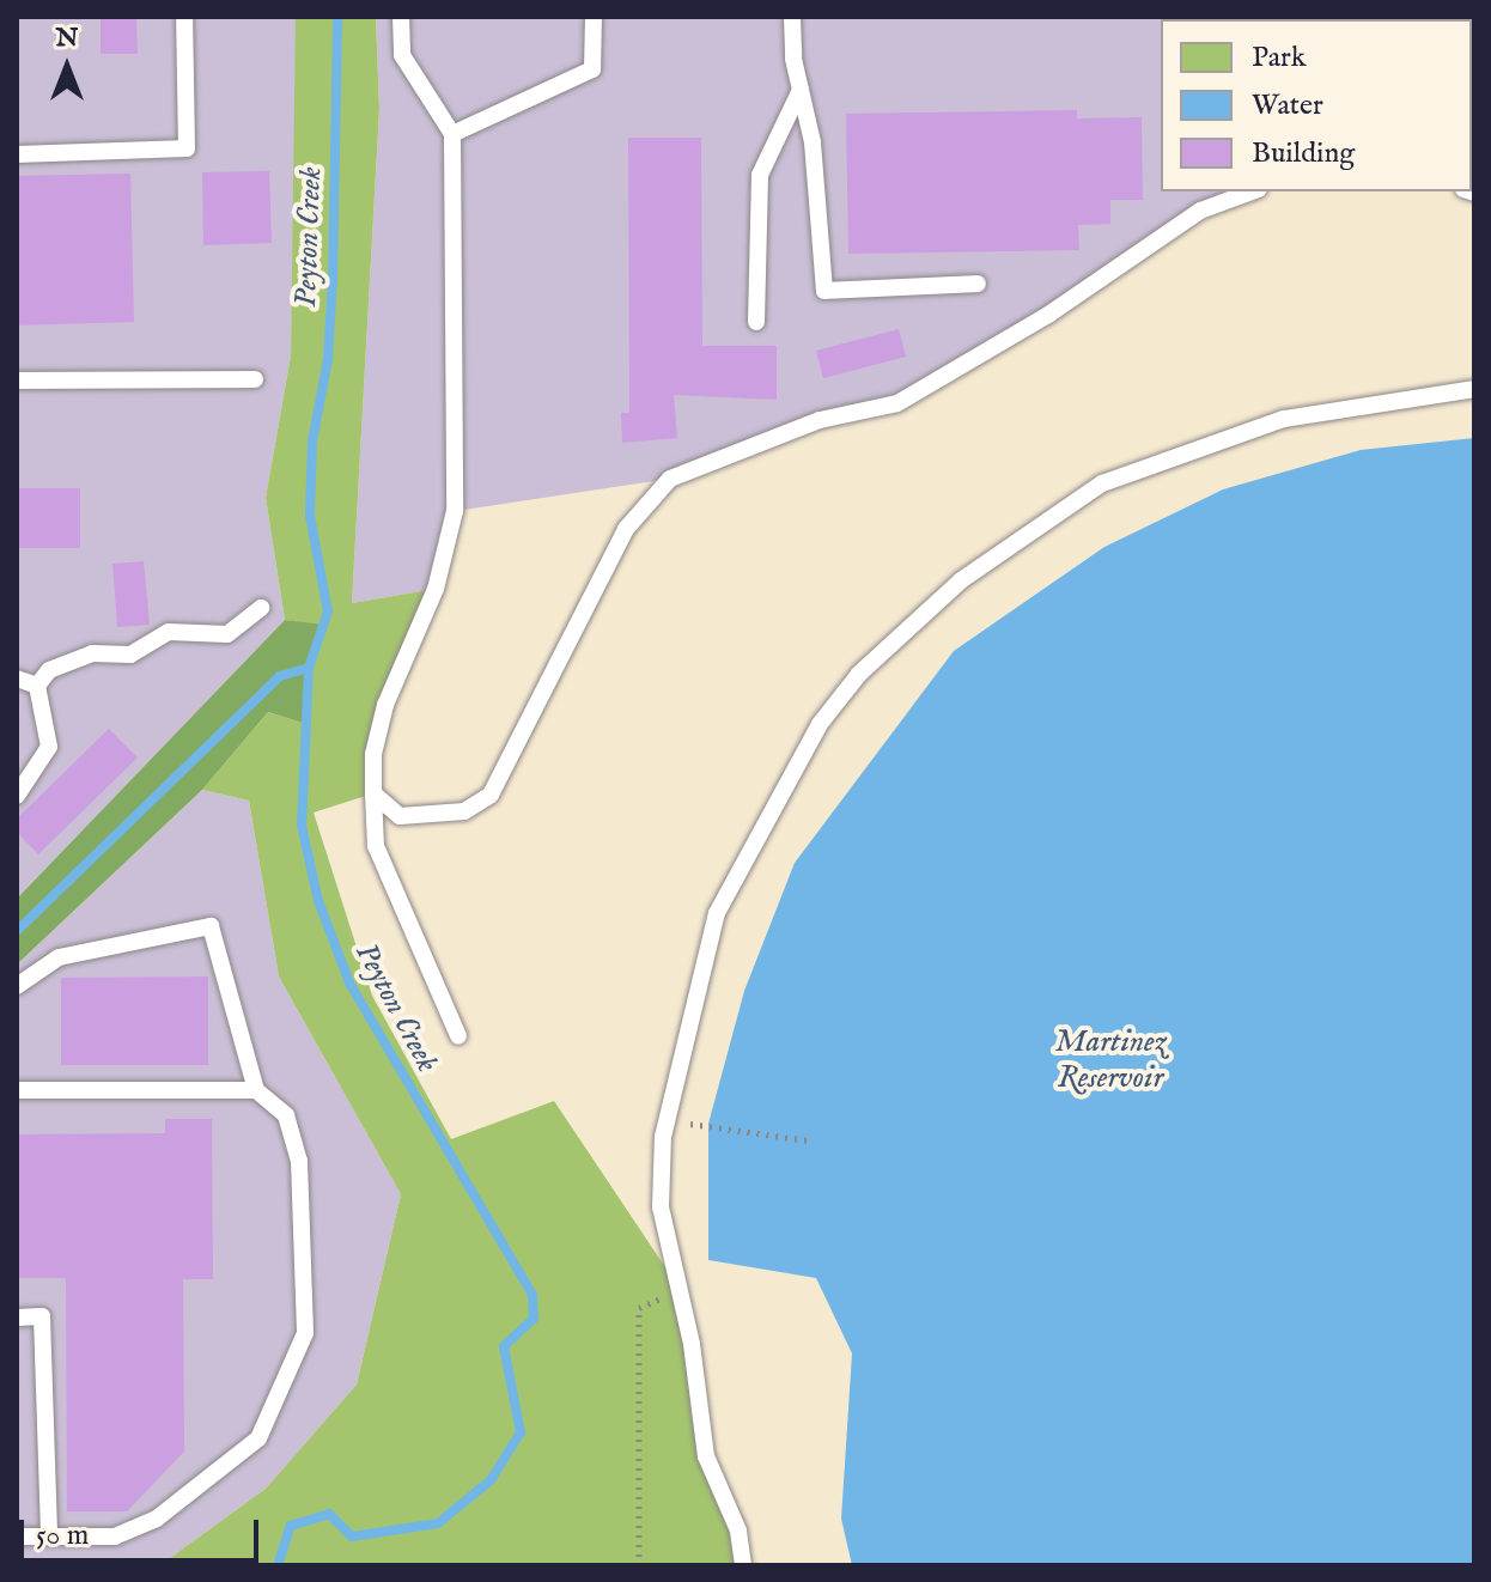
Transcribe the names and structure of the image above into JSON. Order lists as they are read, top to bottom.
{
  "water": ["Peyton Creek", "Martinez Reservoir"],
  "legend": ["Park", "Water", "Building"],
  "scale_bar": "50 m",
  "north": "top"
}
